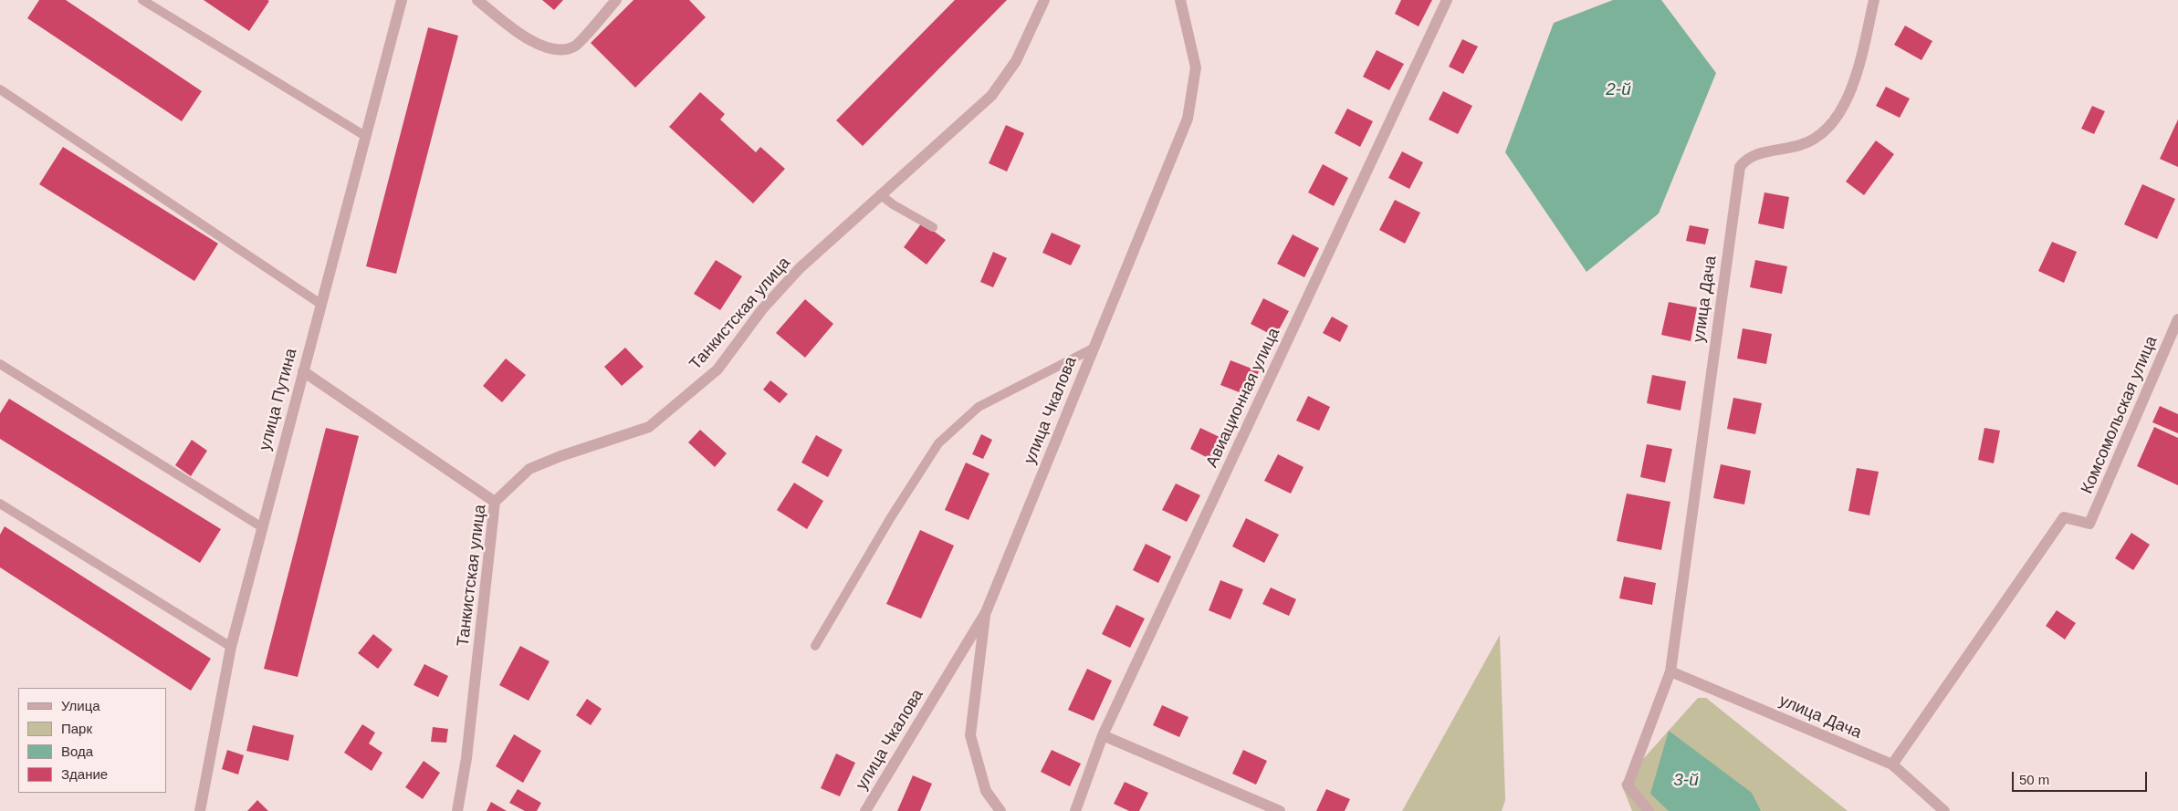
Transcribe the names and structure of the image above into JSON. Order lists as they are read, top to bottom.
{
  "streets": {
    "street": [
      "улица Дача",
      "Танкистская улица",
      "Авиационная улица",
      "улица Путина",
      "улица Чкалова",
      "Комсомольская улица"
    ]
  },
  "crossings": [
    ["улица Дача", "Комсомольская улица"]
  ],
  "water": ["2-й", "3-й"],
  "legend": [
    "Улица",
    "Парк",
    "Вода",
    "Здание"
  ],
  "scale_bar": "50 m"
}
